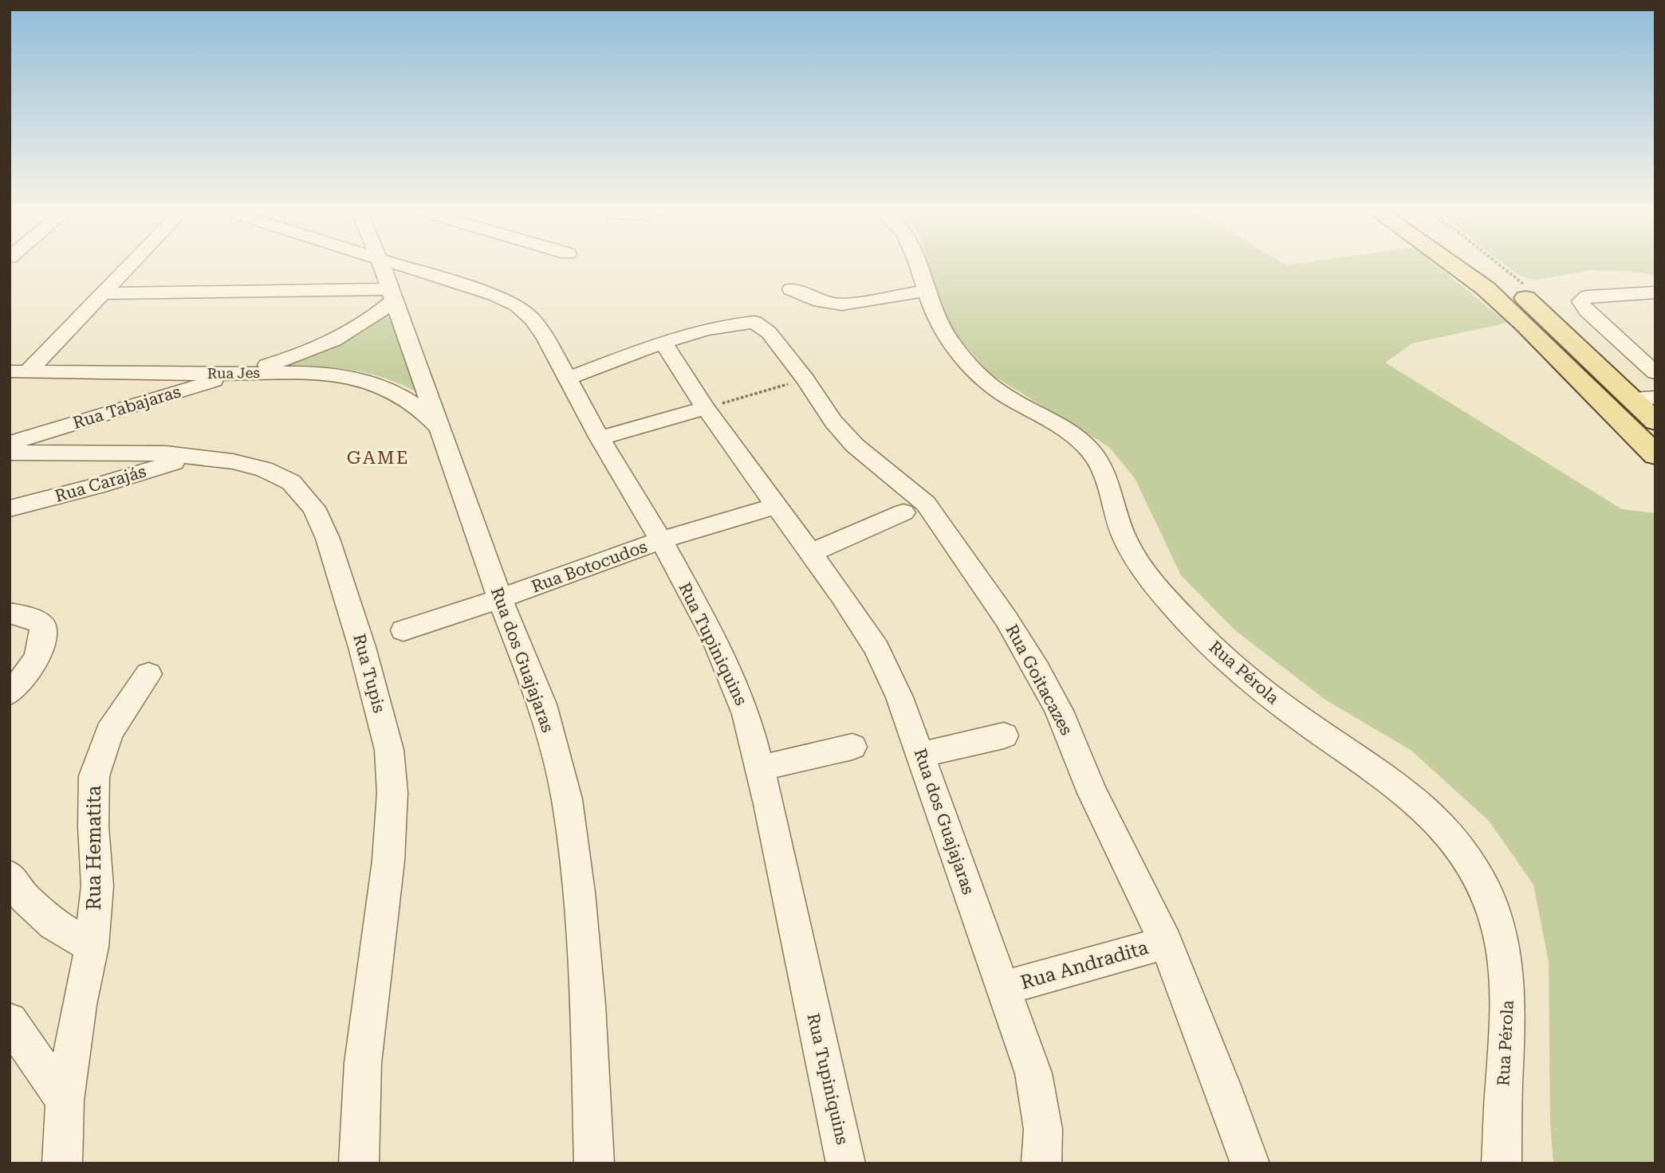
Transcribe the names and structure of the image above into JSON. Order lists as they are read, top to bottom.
{
  "streets": {
    "street": [
      "Rua Jes",
      "Rua Tabajaras",
      "Rua Carajás",
      "Rua Botocudos",
      "Rua Tupiniquins",
      "Rua dos Guajajaras",
      "Rua Pérola",
      "Rua Tupis",
      "Rua Goitacazes",
      "Rua Hematita",
      "Rua Andradita"
    ]
  },
  "crossings": [
    ["Rua Jes", "Rua Tabajaras"],
    ["Rua Jes", "Rua dos Guajajaras"],
    ["Rua Tabajaras", "Rua dos Guajajaras"],
    ["Rua Carajás", "Rua Tupis"],
    ["Rua Botocudos", "Rua Tupiniquins"],
    ["Rua Botocudos", "Rua dos Guajajaras"],
    ["Rua dos Guajajaras", "Rua Goitacazes"],
    ["Rua dos Guajajaras", "Rua Andradita"],
    ["Rua Goitacazes", "Rua Andradita"]
  ],
  "districts": ["GAME"]
}
